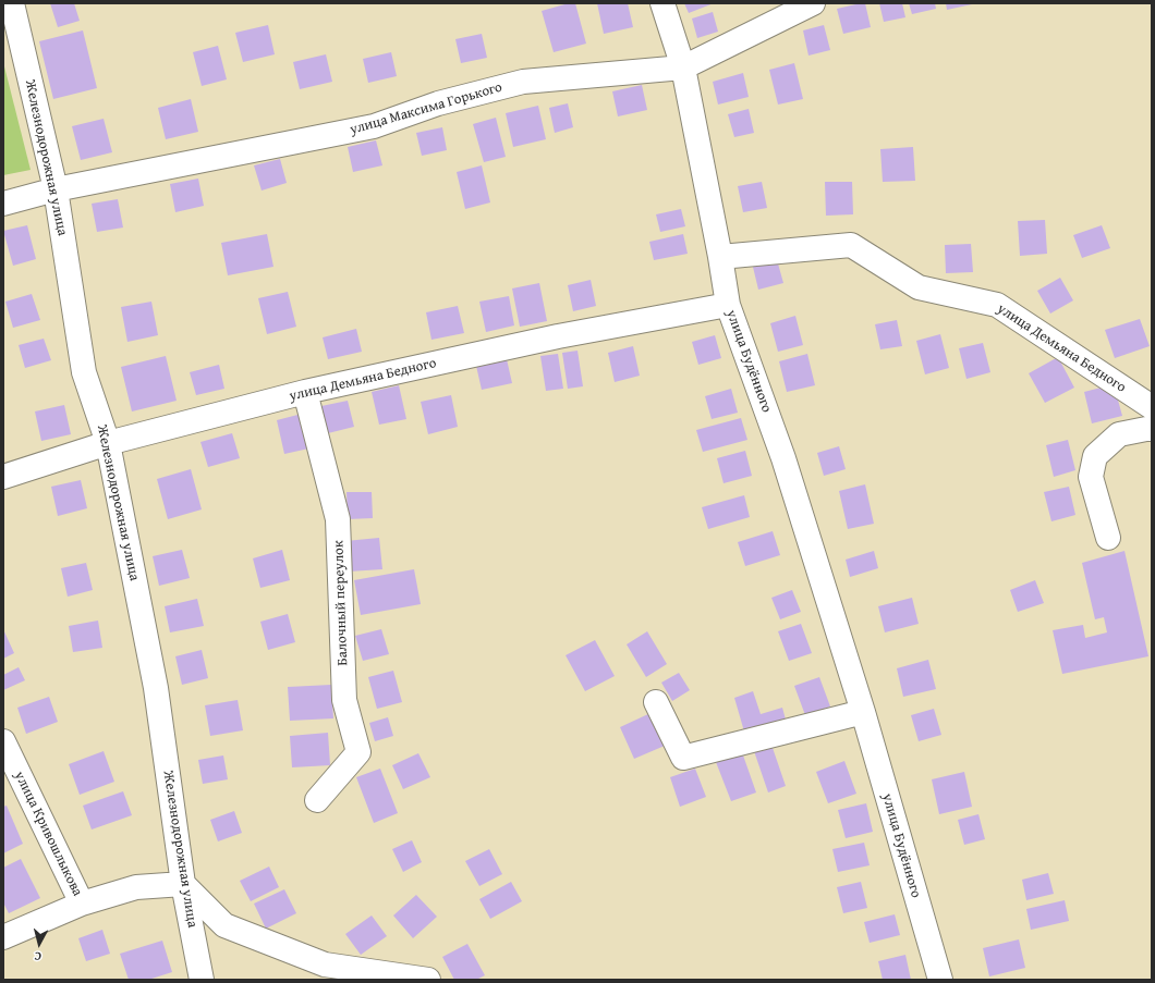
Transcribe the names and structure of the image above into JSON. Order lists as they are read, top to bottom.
{
  "streets": {
    "street": [
      "улица Максима Горького",
      "Железнодорожная улица",
      "улица Демьяна Бедного",
      "улица Будённого",
      "Балочный переулок",
      "улица Кривошлыкова"
    ]
  },
  "crossings": [
    ["улица Максима Горького", "Железнодорожная улица"],
    ["улица Максима Горького", "улица Будённого"],
    ["Железнодорожная улица", "улица Демьяна Бедного"],
    ["Железнодорожная улица", "улица Кривошлыкова"],
    ["улица Демьяна Бедного", "улица Будённого"],
    ["улица Демьяна Бедного", "Балочный переулок"]
  ],
  "north": "bottom"
}
